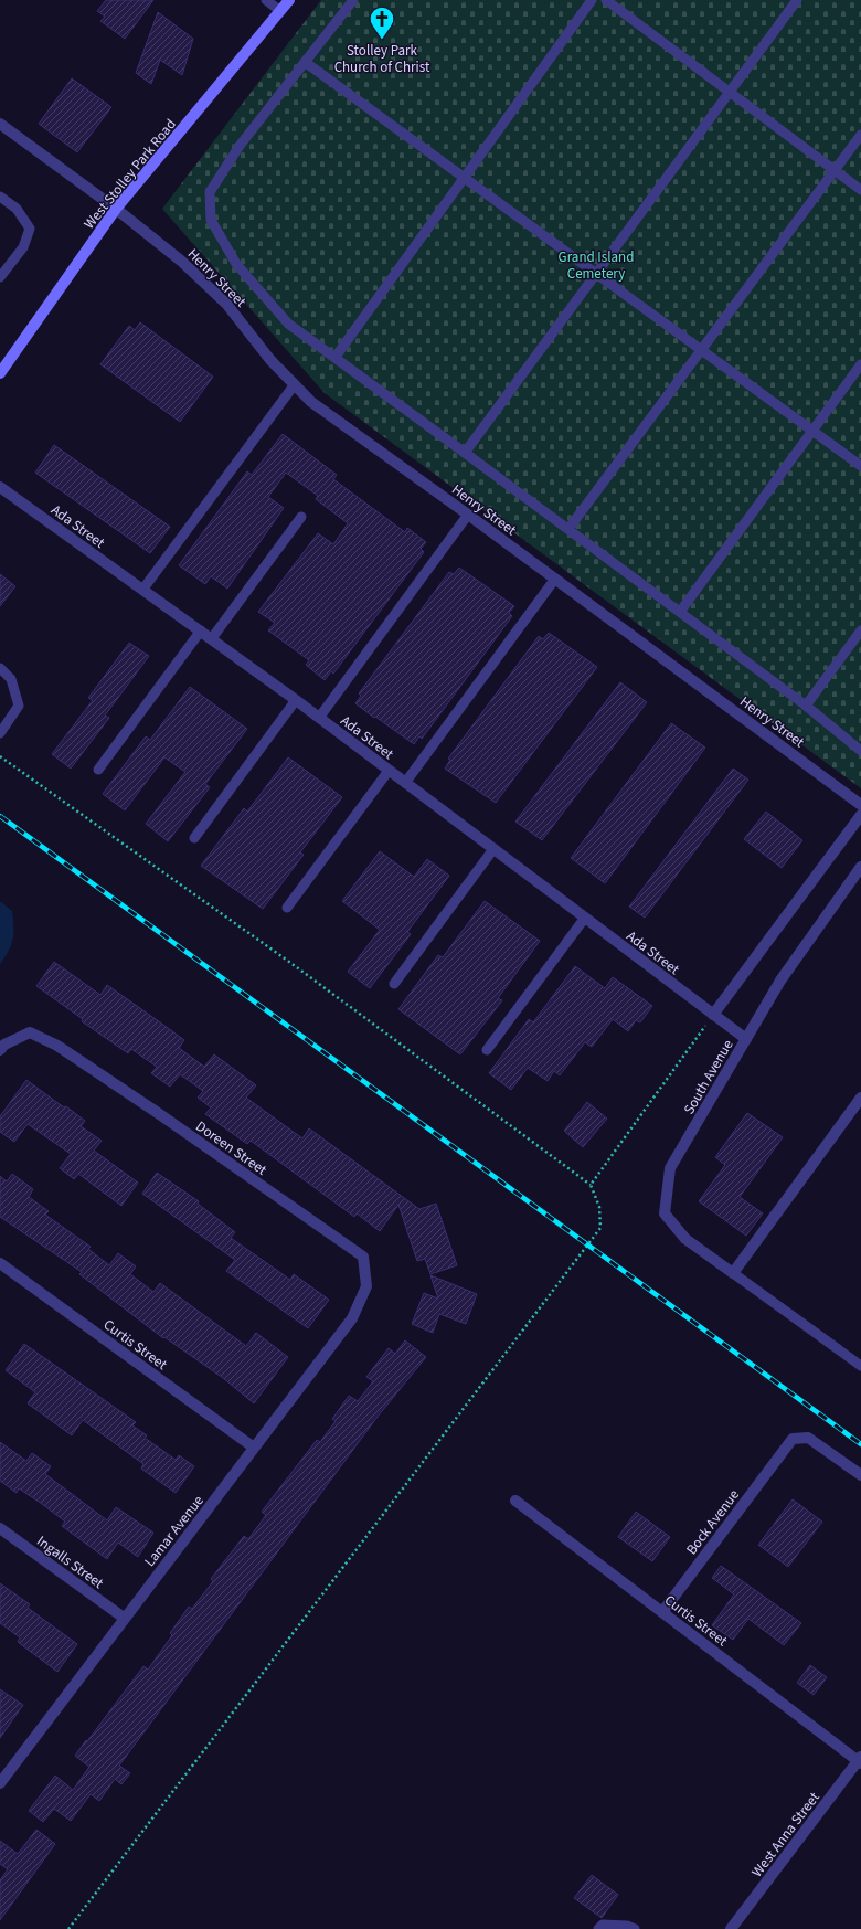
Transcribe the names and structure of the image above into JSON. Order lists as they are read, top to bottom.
{
  "streets": {
    "main road": ["West Stolley Park Road"],
    "street": [
      "Henry Street",
      "Ada Street",
      "South Avenue",
      "Doreen Street",
      "Curtis Street",
      "Bock Avenue",
      "Lamar Avenue",
      "Ingalls Street",
      "West Anna Street"
    ]
  },
  "crossings": [
    ["West Stolley Park Road", "Henry Street"],
    ["Ada Street", "South Avenue"],
    ["Doreen Street", "Lamar Avenue"],
    ["Curtis Street", "Bock Avenue"],
    ["Curtis Street", "Lamar Avenue"],
    ["Curtis Street", "West Anna Street"],
    ["Lamar Avenue", "Ingalls Street"]
  ],
  "parks": ["Grand Island Cemetery"],
  "places": {
    "church": ["Stolley Park Church of Christ"]
  }
}
